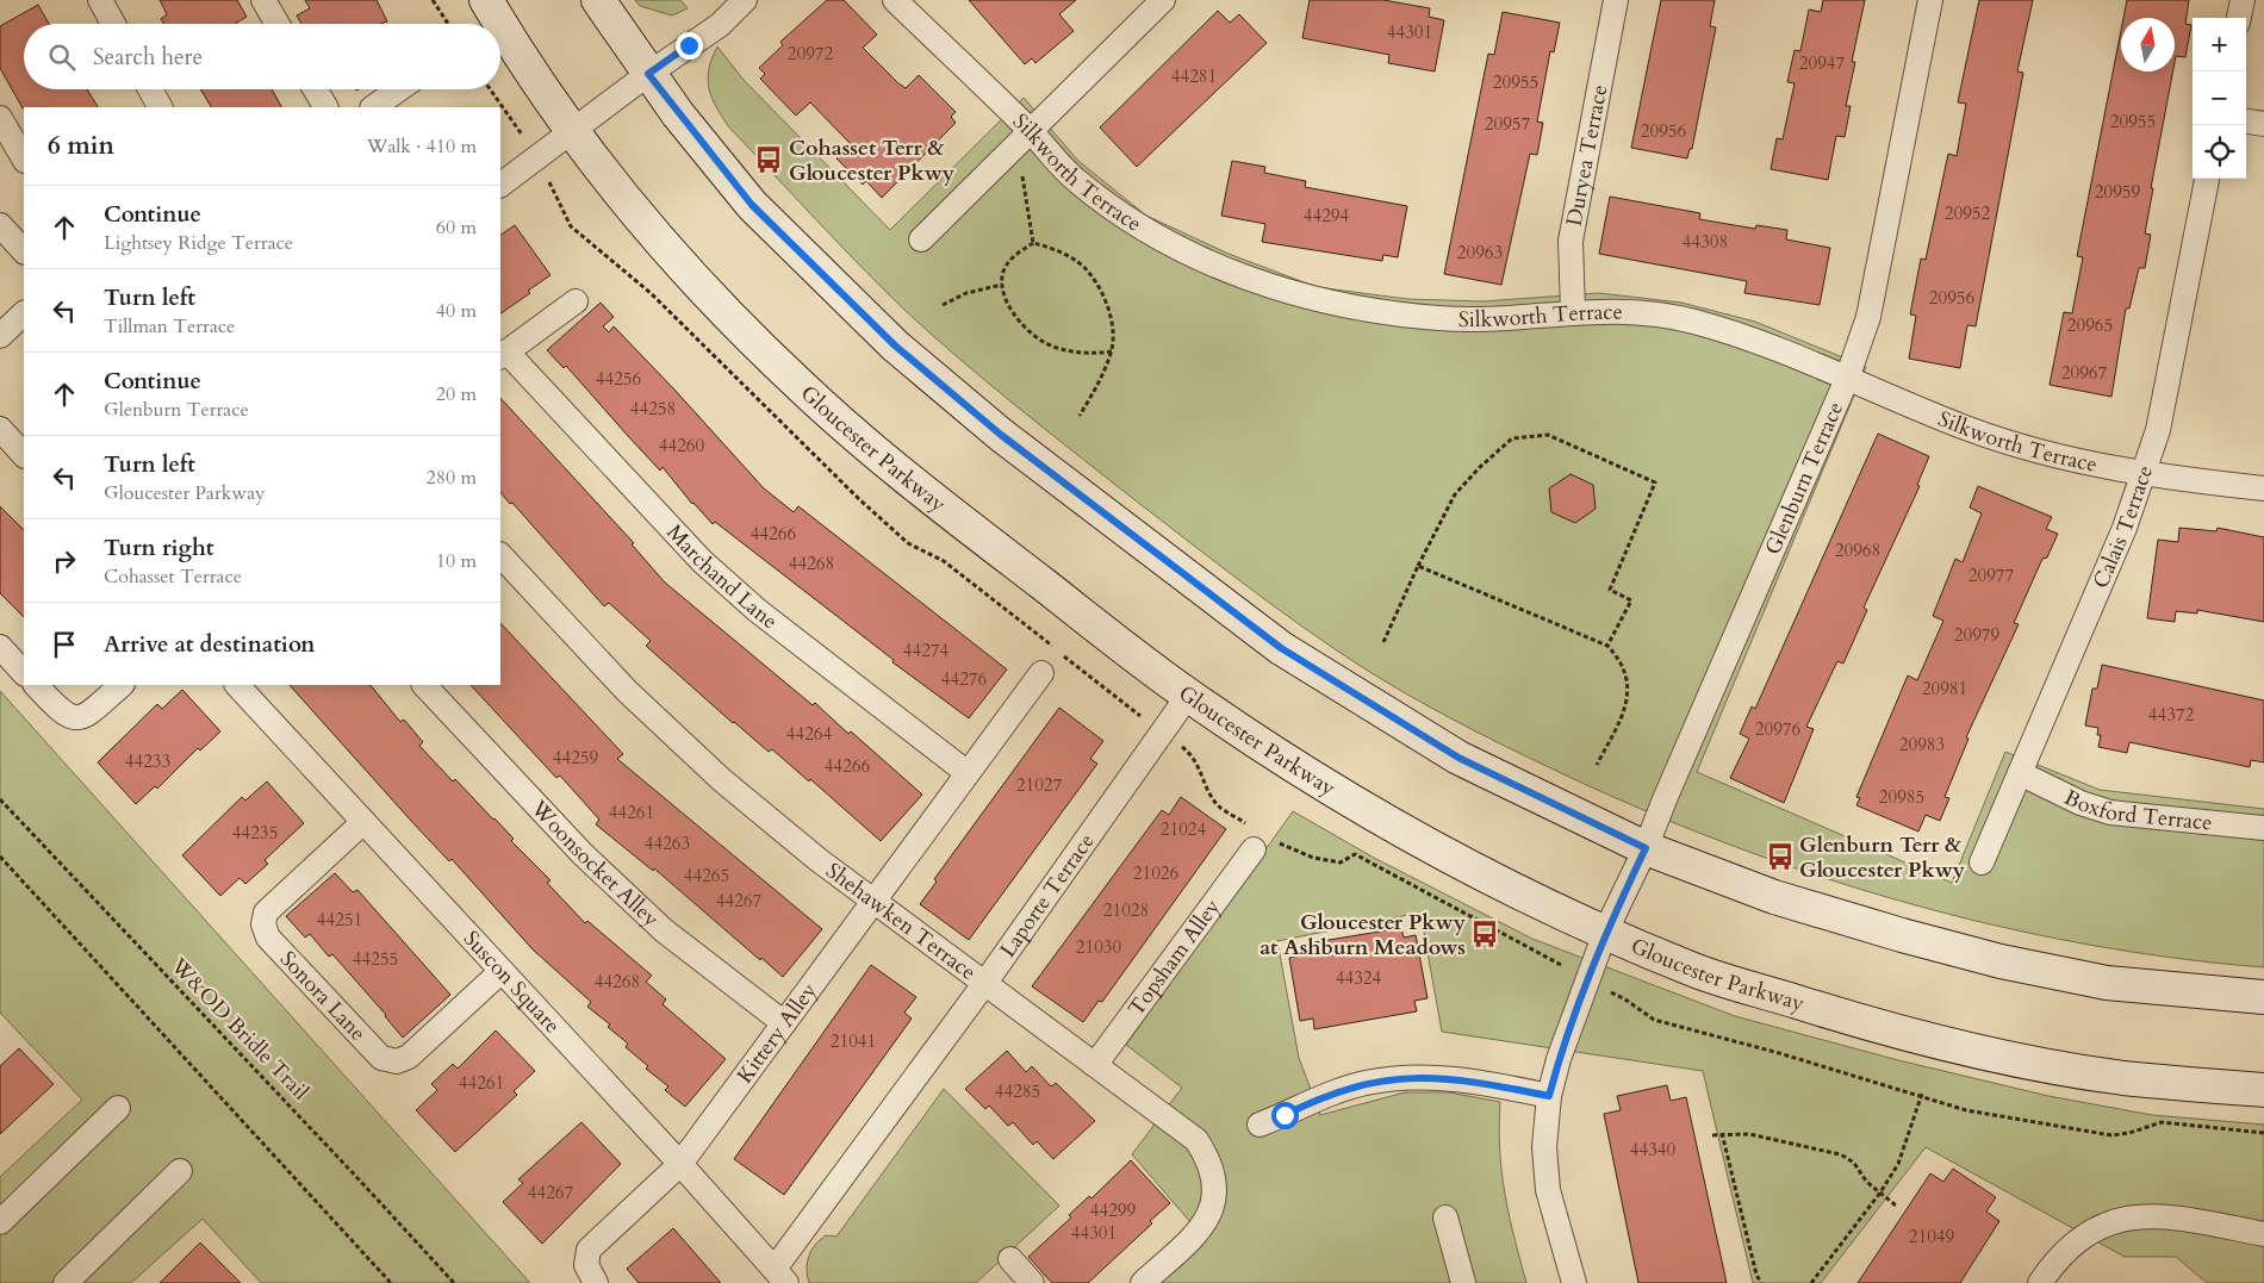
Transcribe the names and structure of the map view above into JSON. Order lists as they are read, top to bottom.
{
  "streets": {
    "main road": ["Gloucester Parkway"],
    "street": [
      "Duryea Terrace",
      "Silkworth Terrace",
      "Glenburn Terrace",
      "Calais Terrace",
      "Marchand Lane",
      "Boxford Terrace",
      "Woonsocket Alley",
      "Laporte Terrace",
      "Shehawken Terrace",
      "Topsham Alley",
      "Suscon Square",
      "Sonora Lane",
      "Kittery Alley"
    ],
    "path": ["W&OD Bridle Trail"]
  },
  "crossings": [
    ["Duryea Terrace", "Silkworth Terrace"],
    ["Silkworth Terrace", "Glenburn Terrace"],
    ["Silkworth Terrace", "Calais Terrace"],
    ["Gloucester Parkway", "Glenburn Terrace"],
    ["Gloucester Parkway", "Laporte Terrace"],
    ["Calais Terrace", "Boxford Terrace"],
    ["Woonsocket Alley", "Kittery Alley"],
    ["Laporte Terrace", "Shehawken Terrace"],
    ["Laporte Terrace", "Suscon Square"],
    ["Shehawken Terrace", "Topsham Alley"],
    ["Shehawken Terrace", "Kittery Alley"],
    ["Suscon Square", "Sonora Lane"],
    ["Suscon Square", "Kittery Alley"]
  ],
  "places": {
    "bus stop": ["Cohasset Terr & Gloucester Pkwy", "Glenburn Terr & Gloucester Pkwy", "Gloucester Pkwy at Ashburn Meadows"]
  },
  "house_numbers": [
    "44301",
    "20972",
    "20947",
    "44281",
    "20955",
    "20955",
    "20957",
    "20956",
    "20959",
    "20952",
    "44294",
    "44308",
    "20963",
    "20956",
    "20965",
    "20967",
    "44256",
    "44258",
    "44260",
    "44266",
    "20968",
    "44268",
    "20977",
    "20979",
    "44274",
    "44276",
    "20981",
    "44372",
    "20976",
    "44264",
    "20983",
    "44259",
    "44233",
    "44266",
    "21027",
    "20985",
    "44261",
    "21024",
    "44235",
    "44263",
    "21026",
    "44265",
    "44267",
    "21028",
    "44251",
    "21030",
    "44255",
    "44324",
    "44268",
    "21041",
    "44261",
    "44285",
    "44340",
    "44267",
    "44299",
    "44301",
    "21049"
  ],
  "north": "top",
  "page": {
    "map_buttons": ["+", "−"],
    "search": "Search here",
    "heading": ["6 min", "Walk · 410 m"],
    "list": [
      ["Continue", "Lightsey Ridge Terrace", "60 m"],
      ["Turn left", "Tillman Terrace", "40 m"],
      ["Continue", "Glenburn Terrace", "20 m"],
      ["Turn left", "Gloucester Parkway", "280 m"],
      ["Turn right", "Cohasset Terrace", "10 m"],
      "Arrive at destination"
    ]
  }
}
